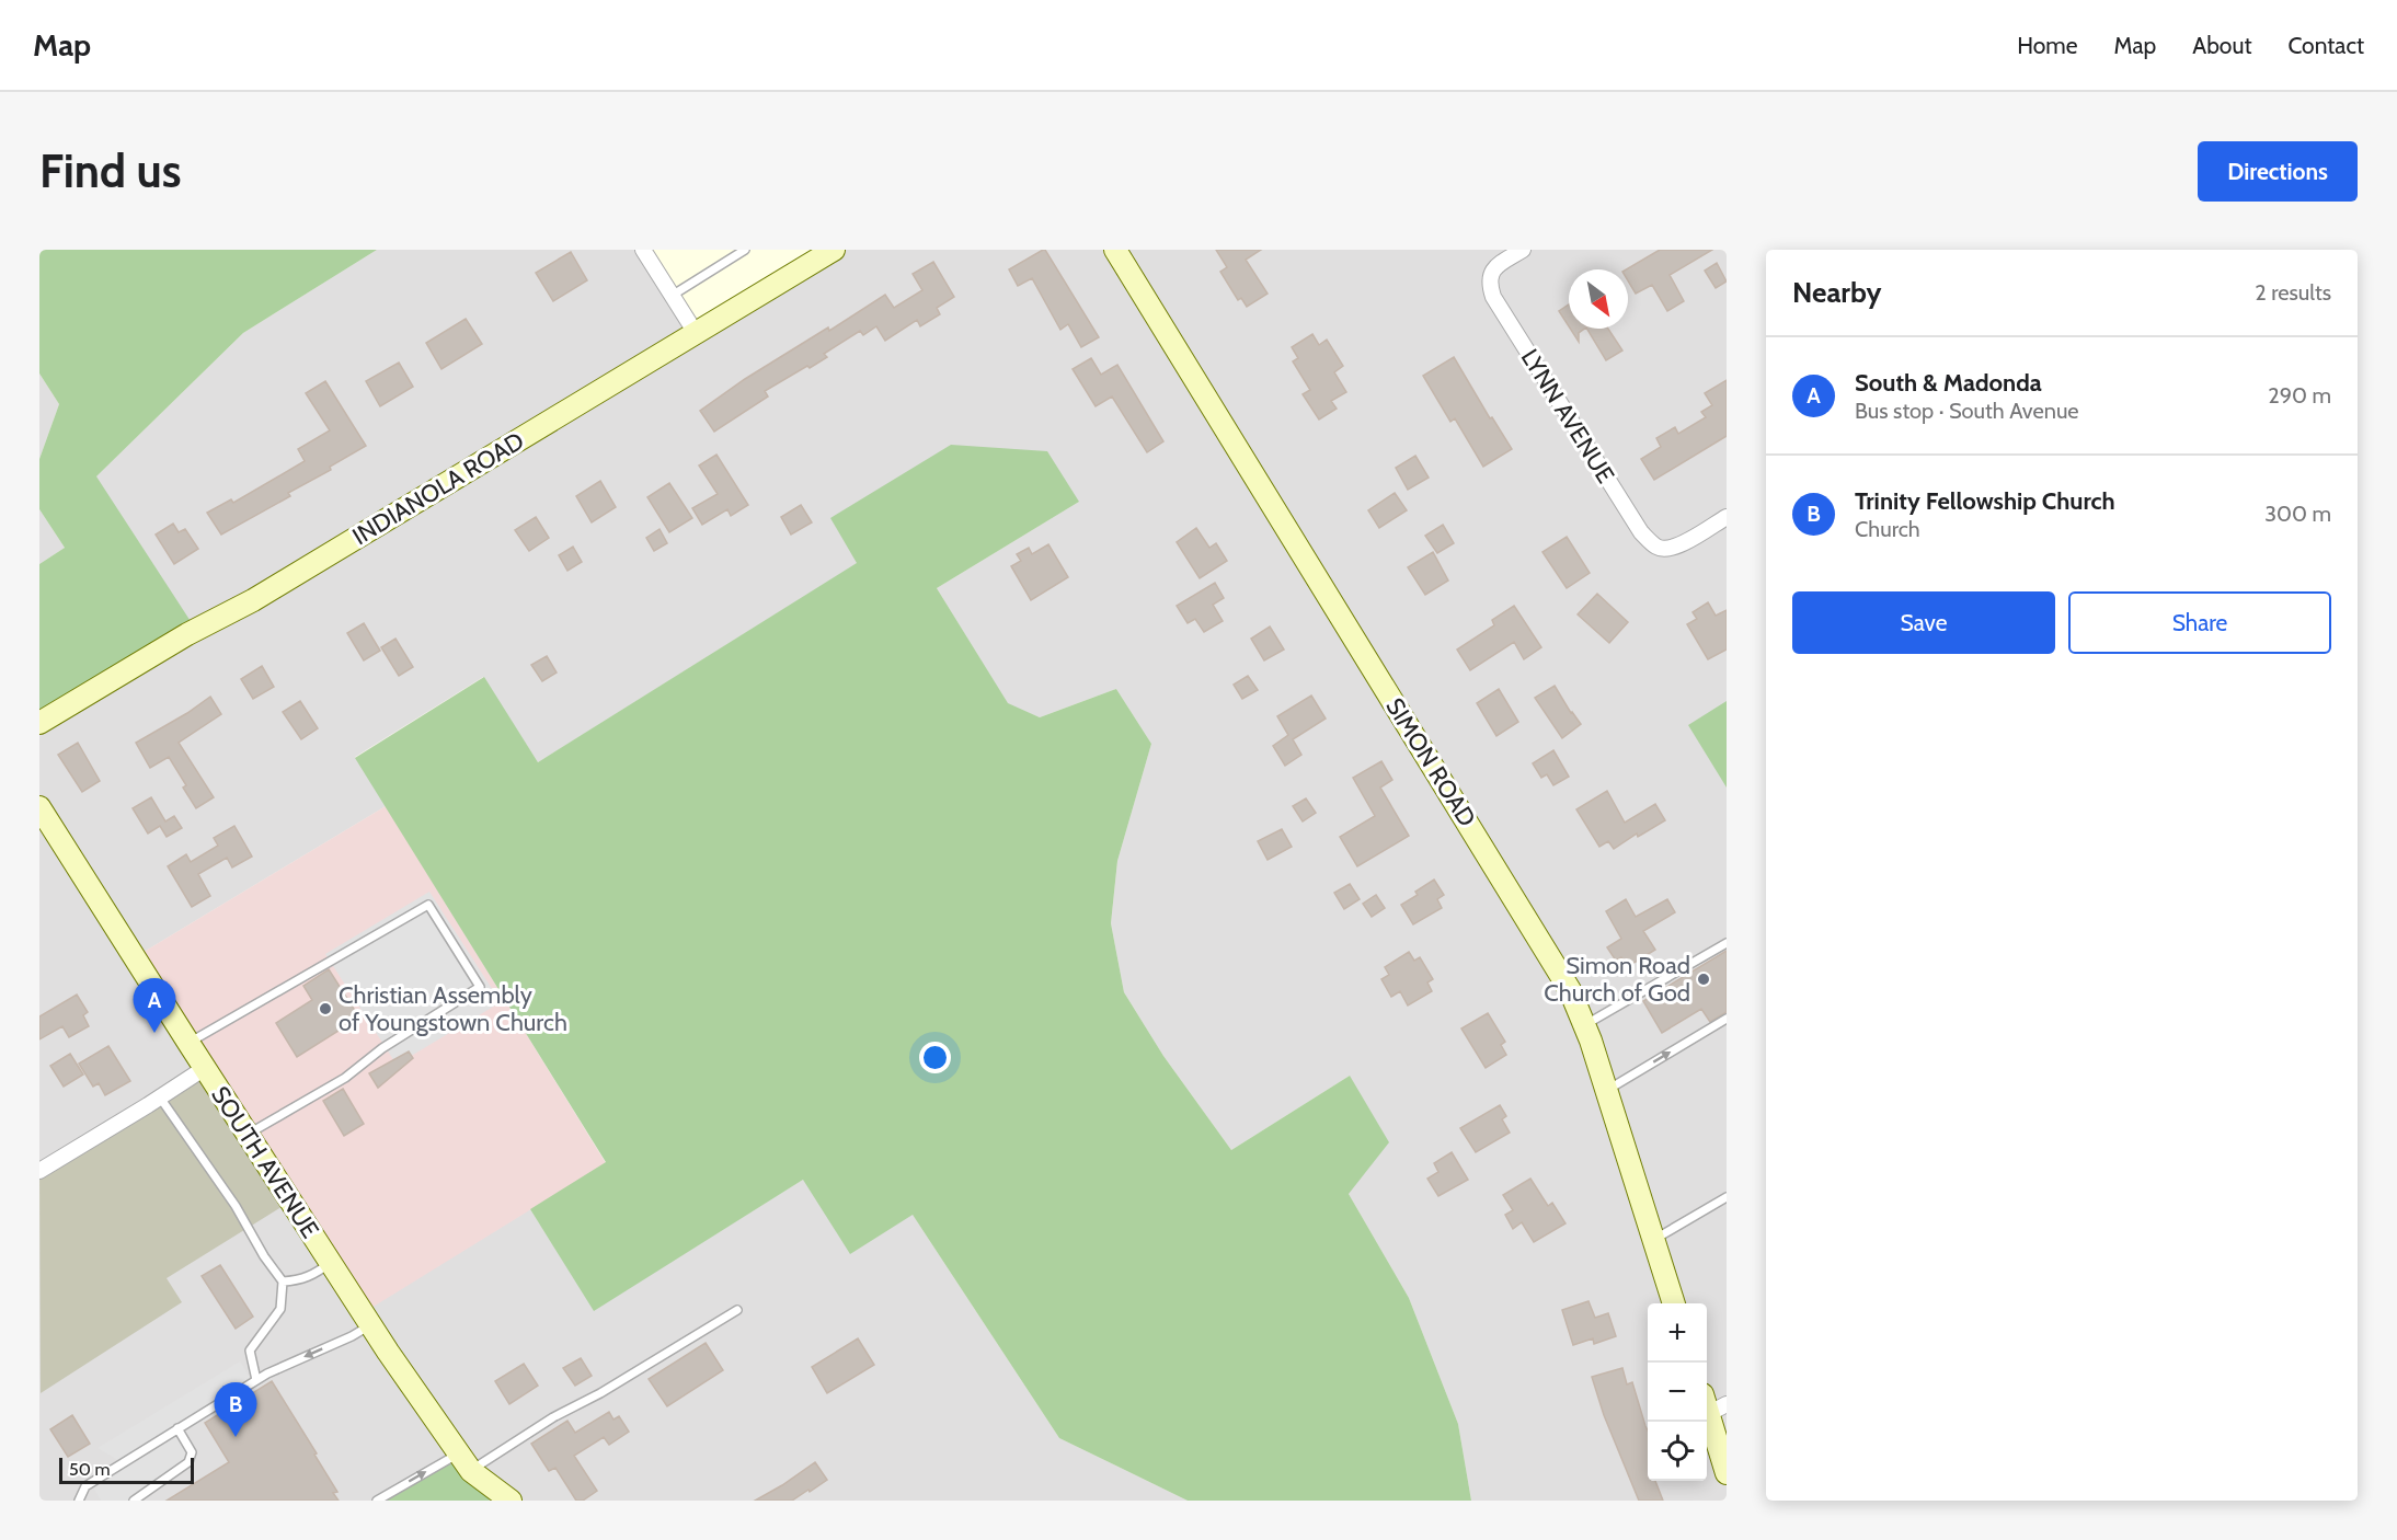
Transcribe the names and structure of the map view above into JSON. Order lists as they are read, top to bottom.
{
  "streets": {
    "street": [
      "LYNN AVENUE",
      "INDIANOLA ROAD",
      "SIMON ROAD",
      "SOUTH AVENUE"
    ]
  },
  "places": ["Simon Road Church of God", "Christian Assembly of Youngstown Church"],
  "scale_bar": "50 m",
  "north": "bottom right",
  "page": {
    "header": "Map",
    "nav": [
      "Home",
      "Map",
      "About",
      "Contact"
    ],
    "buttons": [
      "Directions",
      ["Save", "Share"]
    ],
    "title": "Find us",
    "heading": ["Nearby", "2 results"],
    "list": [
      {
        "mark": "A",
        "name": "South & Madonda",
        "note": "Bus stop · South Avenue",
        "value": "290 m"
      },
      {
        "mark": "B",
        "name": "Trinity Fellowship Church",
        "note": "Church",
        "value": "300 m"
      }
    ],
    "pins": ["A", "B"],
    "map_buttons": ["+", "−"],
    "scale": "50 m"
  }
}
